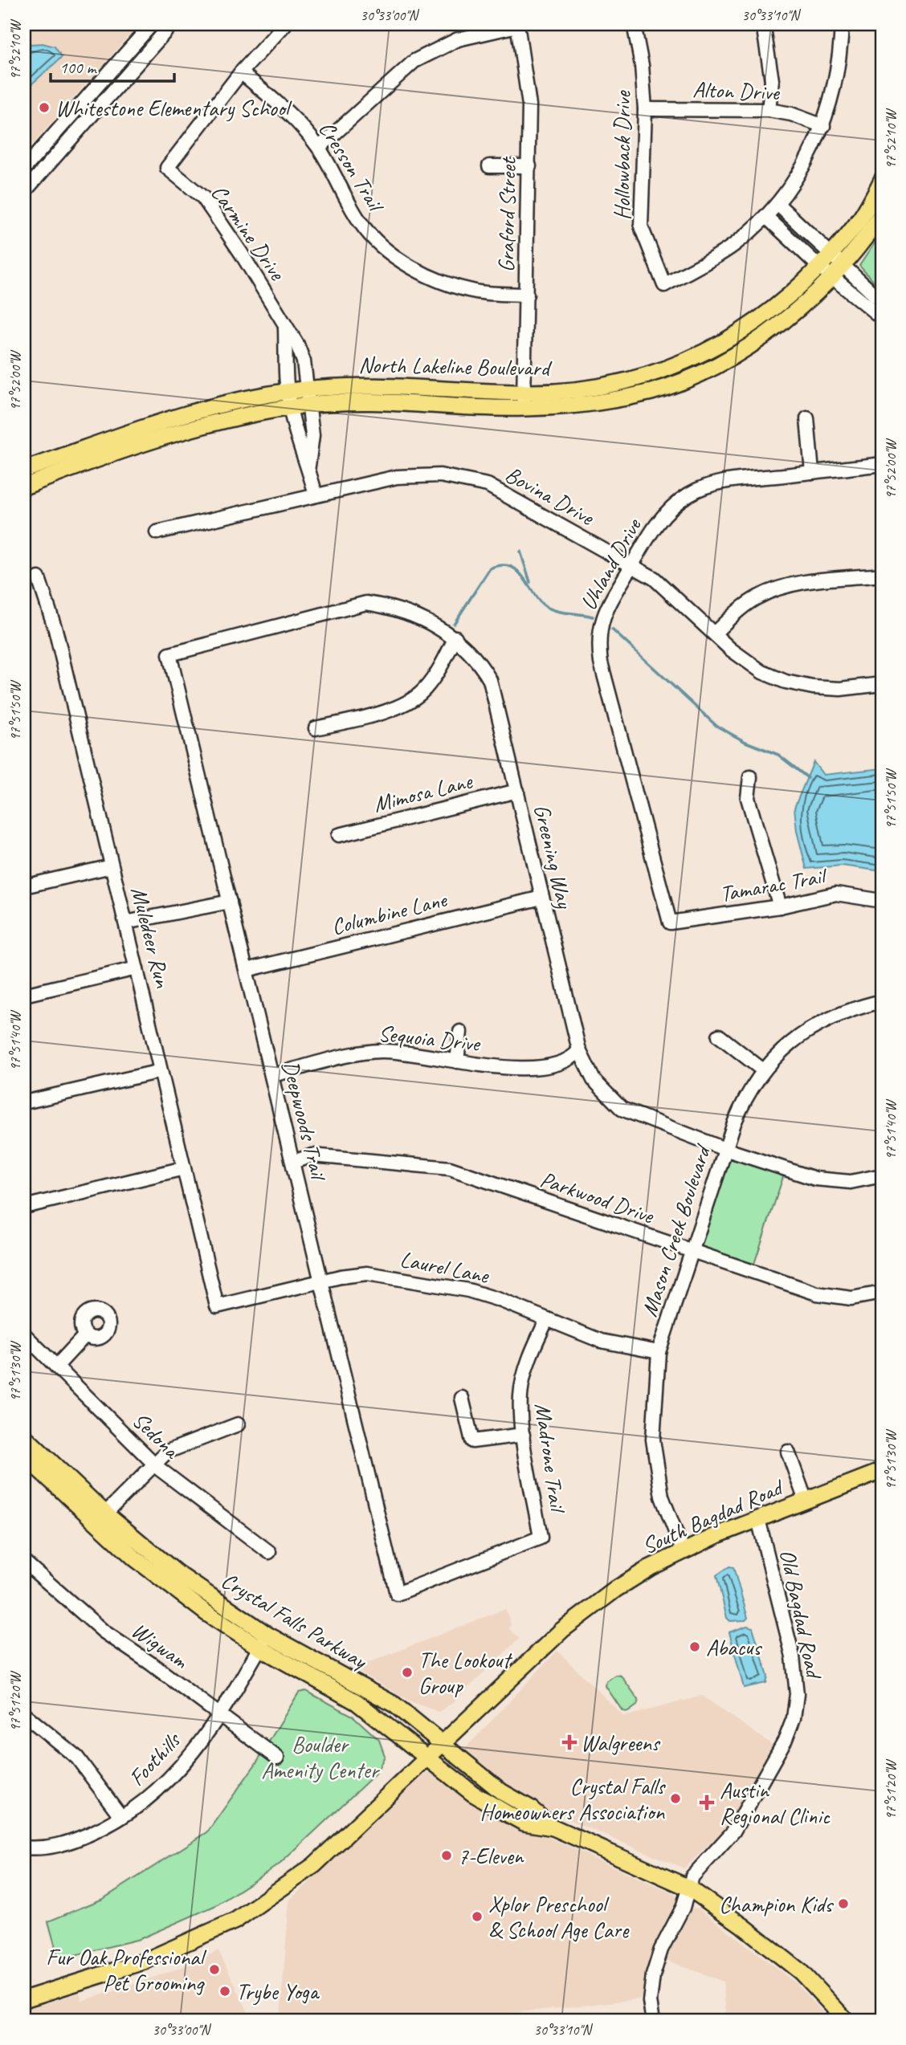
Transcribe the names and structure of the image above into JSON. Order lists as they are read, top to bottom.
{
  "streets": {
    "main road": ["North Lakeline Boulevard", "South Bagdad Road", "Crystal Falls Parkway"],
    "street": [
      "Alton Drive",
      "Hollowback Drive",
      "Cresson Trail",
      "Graford Street",
      "Carmine Drive",
      "Bovina Drive",
      "Uhland Drive",
      "Mimosa Lane",
      "Greening Way",
      "Tamarac Trail",
      "Columbine Lane",
      "Muledeer Run",
      "Sequoia Drive",
      "Deepwoods Trail",
      "Parkwood Drive",
      "Mason Creek Boulevard",
      "Laurel Lane",
      "Sedona",
      "Madrone Trail",
      "Old Bagdad Road",
      "Wigwam",
      "Foothills"
    ]
  },
  "crossings": [
    ["Alton Drive", "Hollowback Drive"],
    ["Cresson Trail", "Graford Street"],
    ["Cresson Trail", "Carmine Drive"],
    ["Graford Street", "North Lakeline Boulevard"],
    ["Carmine Drive", "North Lakeline Boulevard"],
    ["Carmine Drive", "Bovina Drive"],
    ["Bovina Drive", "Uhland Drive"],
    ["Uhland Drive", "Tamarac Trail"],
    ["Mimosa Lane", "Greening Way"],
    ["Greening Way", "Columbine Lane"],
    ["Greening Way", "Sequoia Drive"],
    ["Greening Way", "Deepwoods Trail"],
    ["Greening Way", "Mason Creek Boulevard"],
    ["Columbine Lane", "Deepwoods Trail"],
    ["Muledeer Run", "Laurel Lane"],
    ["Sequoia Drive", "Deepwoods Trail"],
    ["Deepwoods Trail", "Parkwood Drive"],
    ["Deepwoods Trail", "Laurel Lane"],
    ["Deepwoods Trail", "Madrone Trail"],
    ["Parkwood Drive", "Mason Creek Boulevard"],
    ["Mason Creek Boulevard", "Laurel Lane"],
    ["Mason Creek Boulevard", "South Bagdad Road"],
    ["Laurel Lane", "Madrone Trail"],
    ["South Bagdad Road", "Old Bagdad Road"],
    ["South Bagdad Road", "Crystal Falls Parkway"],
    ["Old Bagdad Road", "Crystal Falls Parkway"],
    ["Crystal Falls Parkway", "Foothills"],
    ["Wigwam", "Foothills"]
  ],
  "parks": ["Boulder Amenity Center"],
  "places": {
    "other": [
      "Whitestone Elementary School",
      "Abacus",
      "The Lookout Group",
      "Crystal Falls Homeowners Association",
      "7-Eleven",
      "Champion Kids",
      "Xplor Preschool & School Age Care",
      "Fur Oak Professional Pet Grooming",
      "Trybe Yoga"
    ],
    "health": ["Walgreens", "Austin Regional Clinic"]
  },
  "scale_bar": "100 m",
  "coordinates": [
    "30°33'00\"N",
    "30°33'10\"N",
    "97°52'10\"W",
    "97°52'00\"W",
    "97°51'50\"W",
    "97°51'40\"W",
    "97°51'30\"W",
    "97°51'20\"W"
  ]
}
